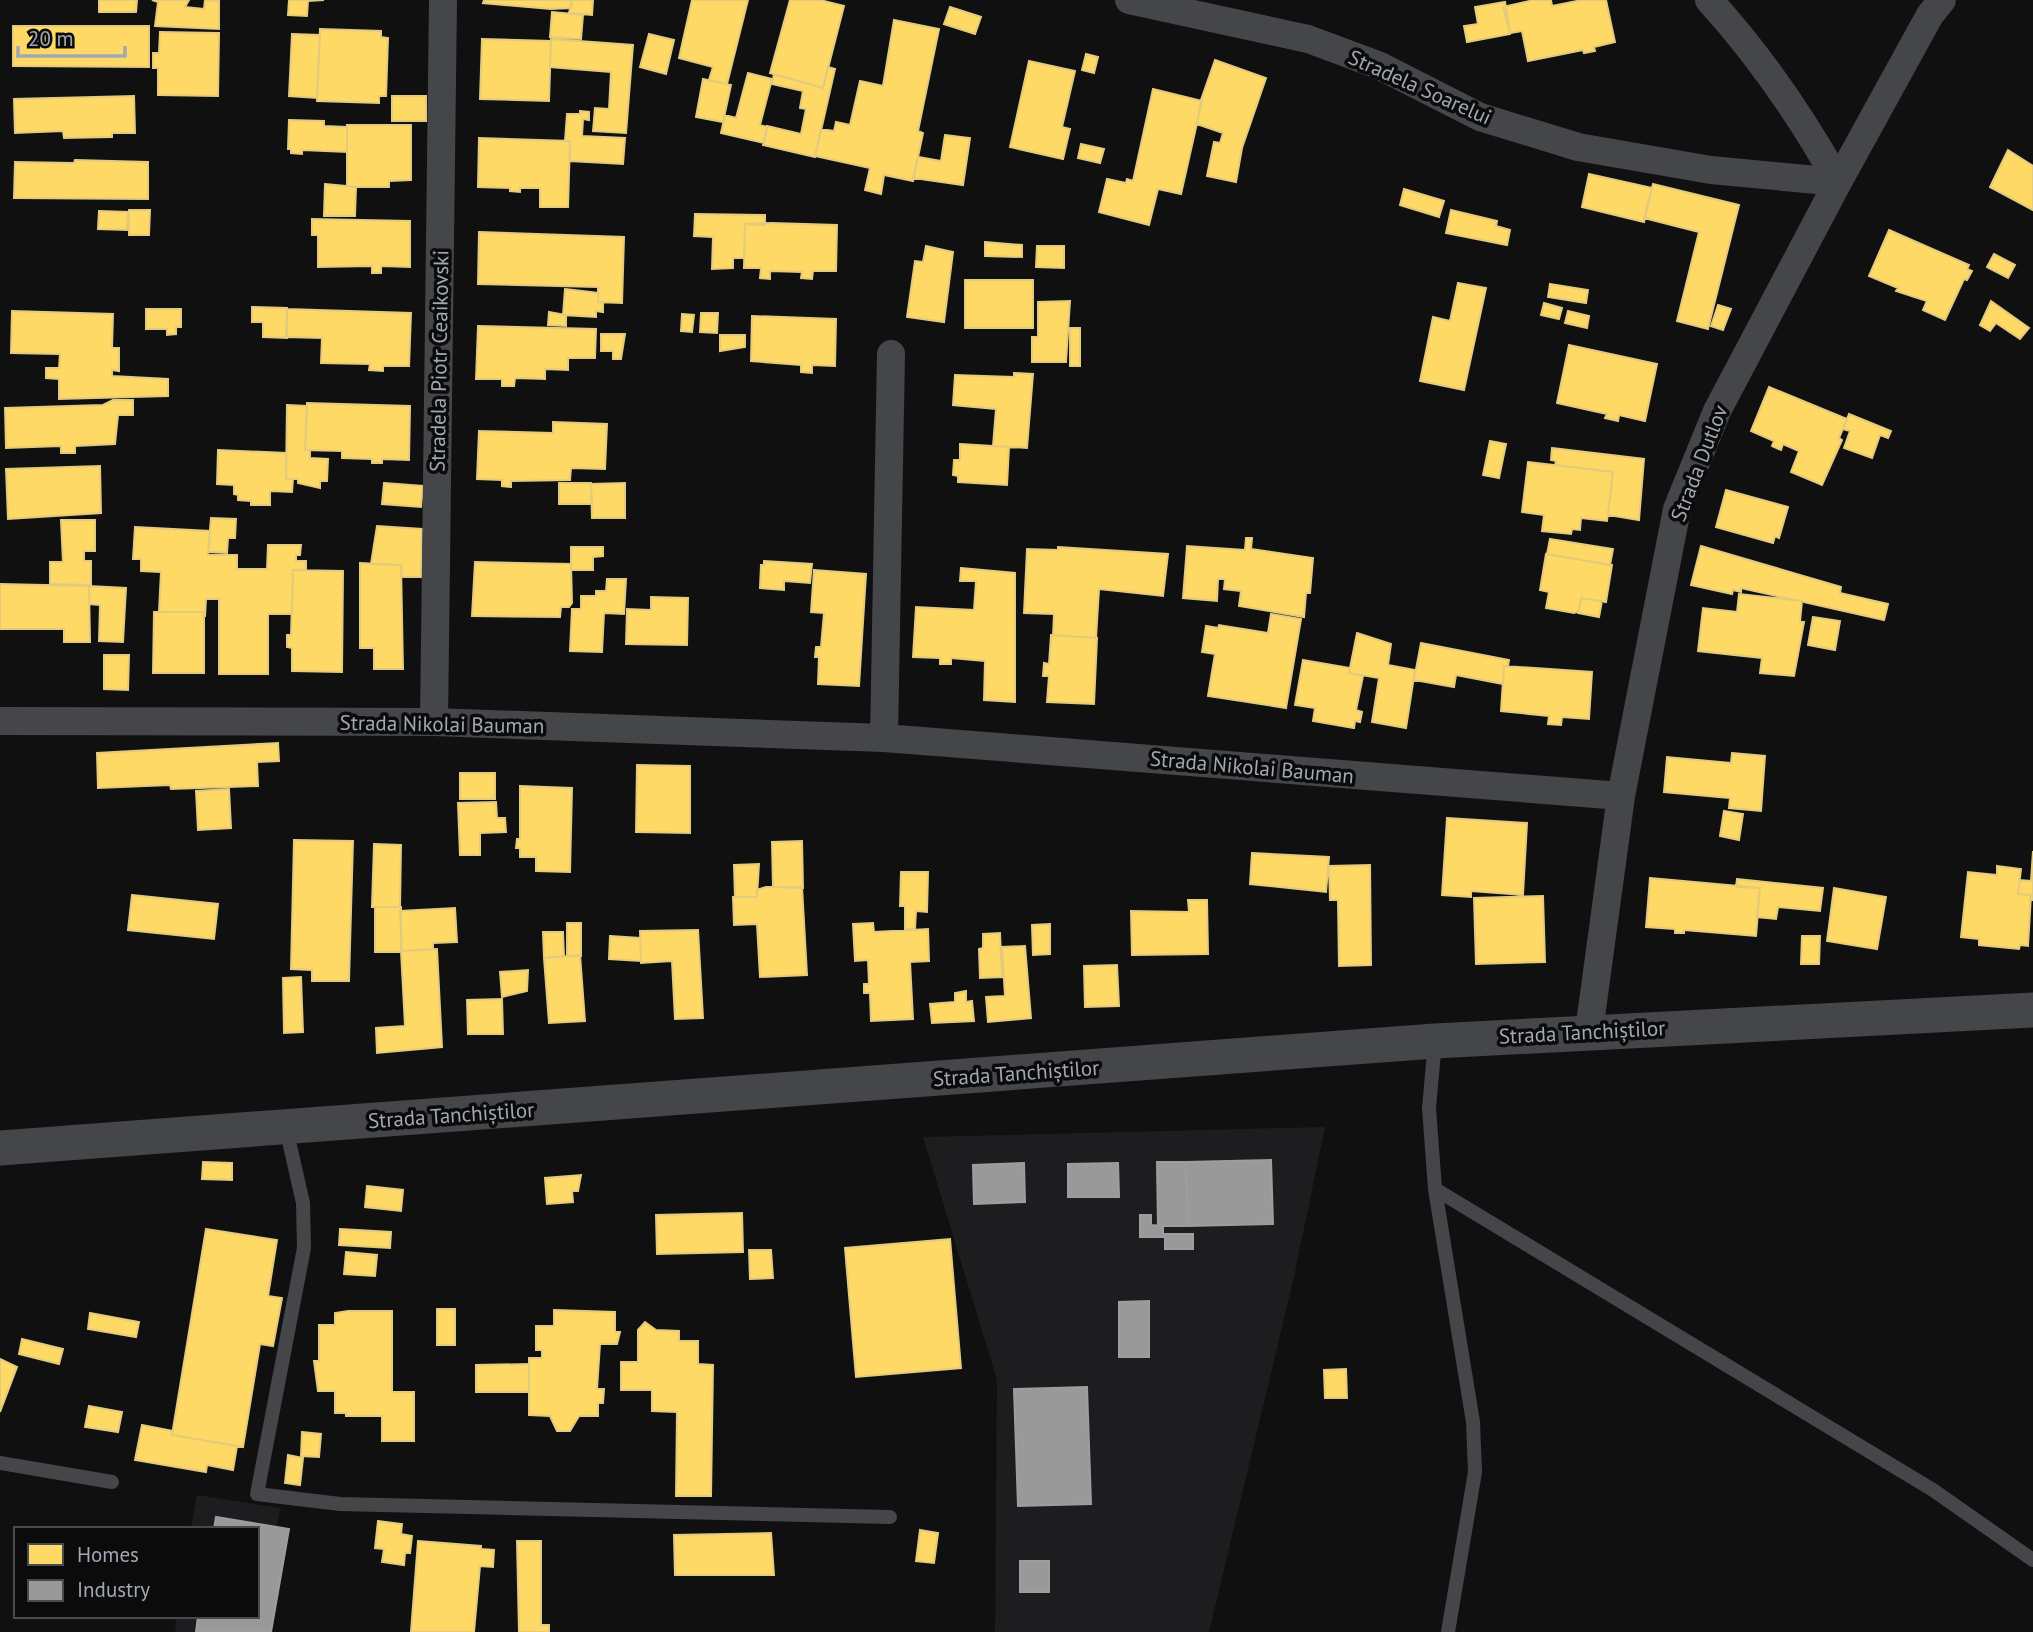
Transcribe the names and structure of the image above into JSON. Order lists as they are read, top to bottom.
{
  "streets": {
    "street": [
      "Stradela Soarelui",
      "Stradela Piotr Ceaikovski",
      "Strada Dutlov",
      "Strada Nikolai Bauman",
      "Strada Tanchiștilor"
    ]
  },
  "crossings": [
    ["Stradela Soarelui", "Strada Dutlov"],
    ["Stradela Piotr Ceaikovski", "Strada Nikolai Bauman"],
    ["Strada Dutlov", "Strada Nikolai Bauman"],
    ["Strada Dutlov", "Strada Tanchiștilor"]
  ],
  "legend": ["Homes", "Industry"],
  "scale_bar": "20 m"
}
